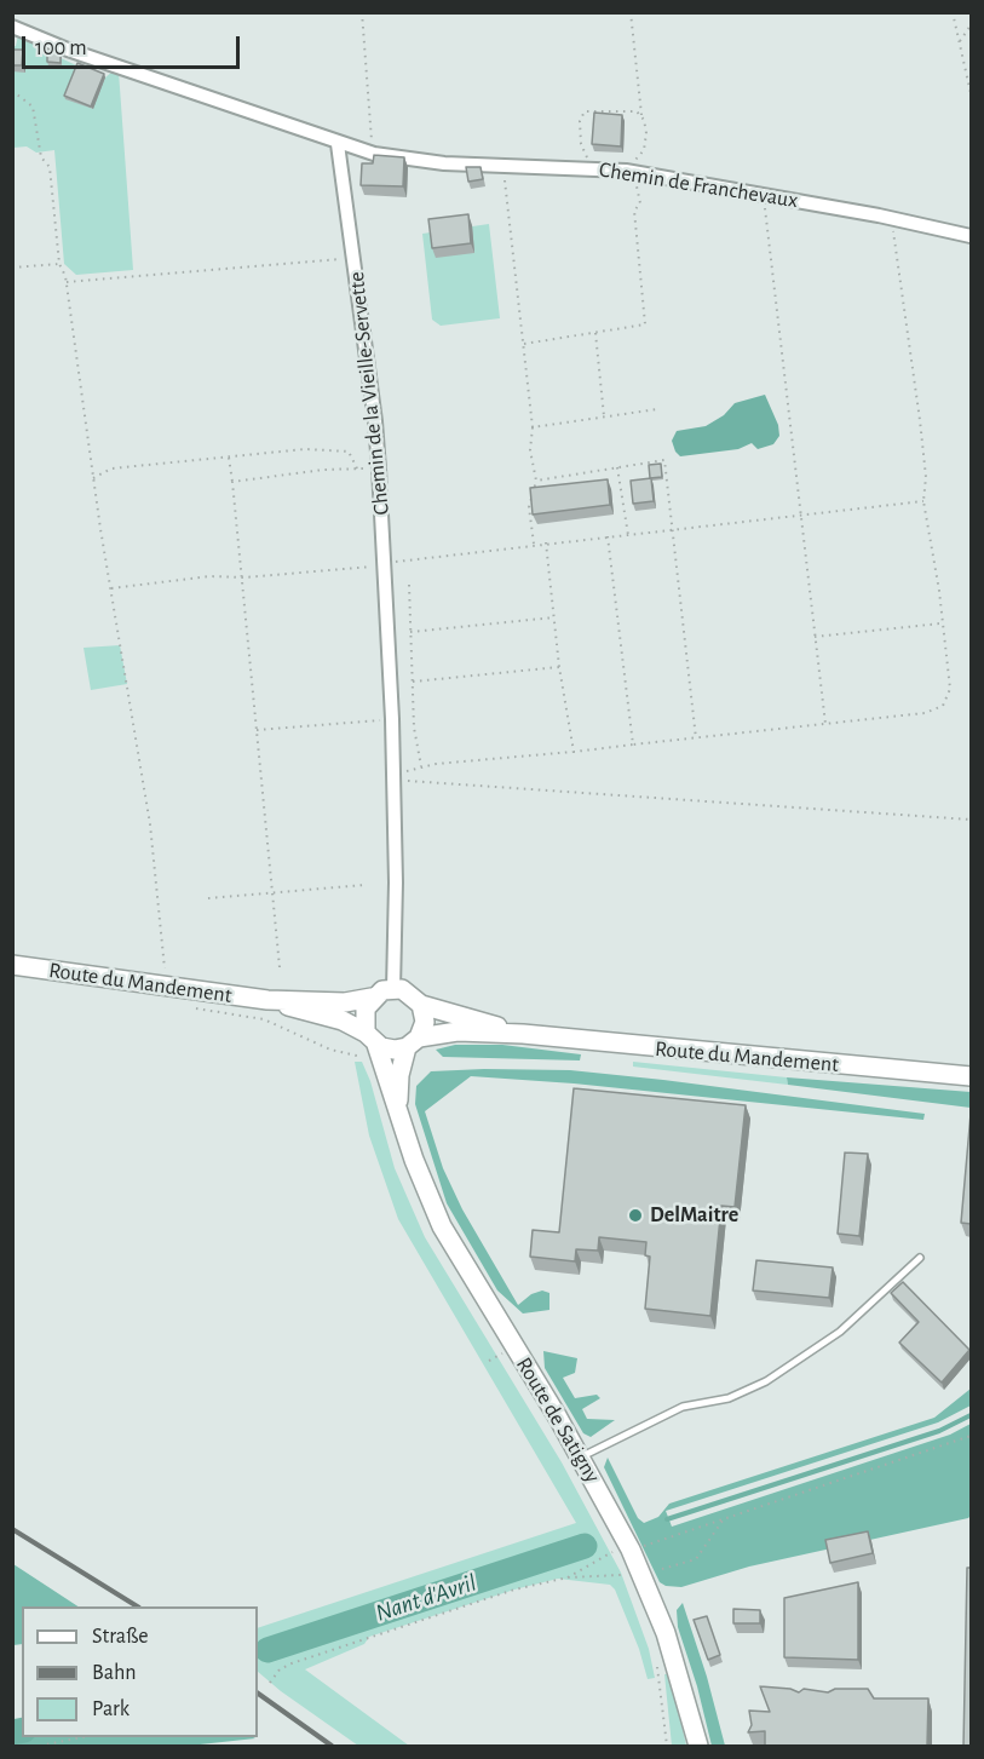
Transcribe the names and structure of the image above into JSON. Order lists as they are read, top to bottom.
{
  "streets": {
    "main road": ["Route du Mandement", "Route de Satigny"],
    "street": ["Chemin de Franchevaux", "Chemin de la Vieille-Servette"]
  },
  "crossings": [
    ["Chemin de Franchevaux", "Chemin de la Vieille-Servette"],
    ["Chemin de la Vieille-Servette", "Route du Mandement"],
    ["Chemin de la Vieille-Servette", "Route de Satigny"],
    ["Route du Mandement", "Route de Satigny"]
  ],
  "water": ["Nant d'Avril"],
  "places": ["DelMaitre"],
  "legend": ["Straße", "Bahn", "Park"],
  "scale_bar": "100 m"
}
